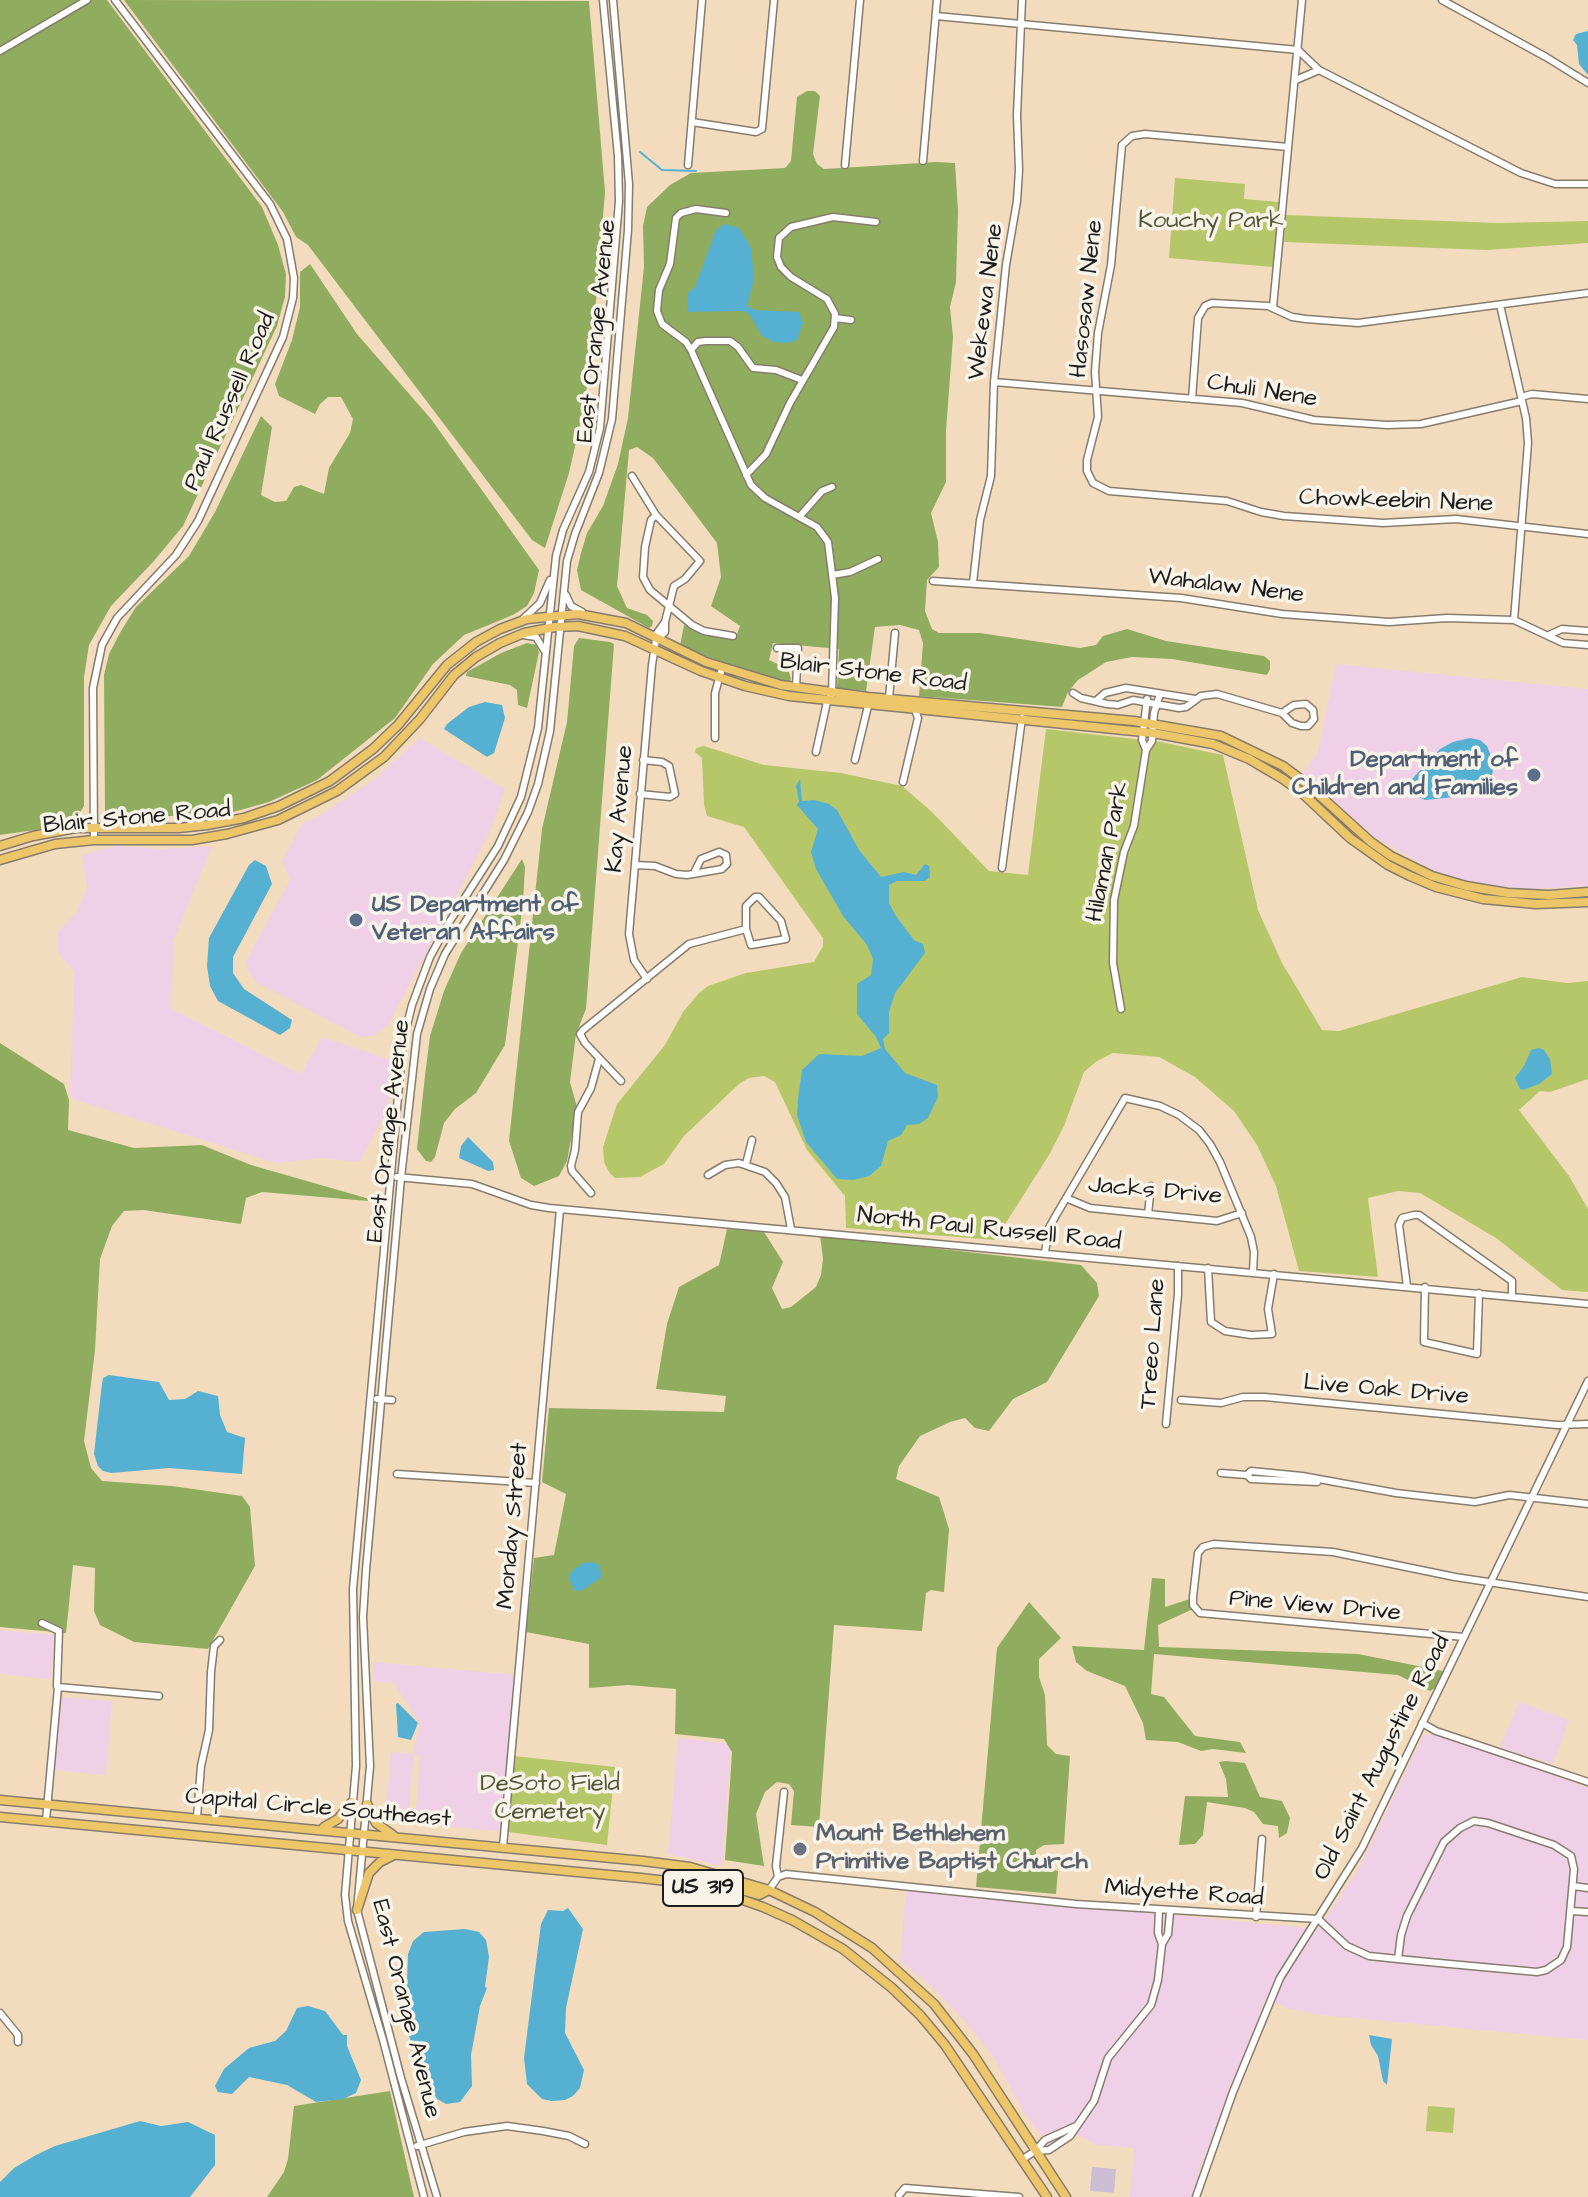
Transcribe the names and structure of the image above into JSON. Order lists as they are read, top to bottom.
{
  "streets": {
    "main road": ["Blair Stone Road", "Capital Circle Southeast", "US 319"],
    "street": [
      "Hasosaw Nene",
      "Wekewa Nene",
      "East Orange Avenue",
      "Chuli Nene",
      "Paul Russell Road",
      "Chowkeebin Nene",
      "Wahalaw Nene",
      "Kay Avenue",
      "Hilaman Park",
      "Jacks Drive",
      "North Paul Russell Road",
      "Treeo Lane",
      "Live Oak Drive",
      "Monday Street",
      "Pine View Drive",
      "Old Saint Augustine Road",
      "Midyette Road"
    ]
  },
  "crossings": [
    ["Hasosaw Nene", "Chuli Nene"],
    ["Hasosaw Nene", "Chowkeebin Nene"],
    ["Wekewa Nene", "Chuli Nene"],
    ["Wekewa Nene", "Wahalaw Nene"],
    ["East Orange Avenue", "Blair Stone Road"],
    ["East Orange Avenue", "North Paul Russell Road"],
    ["East Orange Avenue", "Capital Circle Southeast"],
    ["Paul Russell Road", "Blair Stone Road"],
    ["Blair Stone Road", "Kay Avenue"],
    ["Blair Stone Road", "Hilaman Park"],
    ["North Paul Russell Road", "Treeo Lane"],
    ["North Paul Russell Road", "Monday Street"],
    ["Live Oak Drive", "Old Saint Augustine Road"],
    ["Monday Street", "Capital Circle Southeast"],
    ["Pine View Drive", "Old Saint Augustine Road"],
    ["Old Saint Augustine Road", "Midyette Road"]
  ],
  "parks": ["Kouchy Park", "DeSoto Field Cemetery"],
  "places": ["Department of Children and Families", "US Department of Veteran Affairs", "Mount Bethlehem Primitive Baptist Church"]
}
